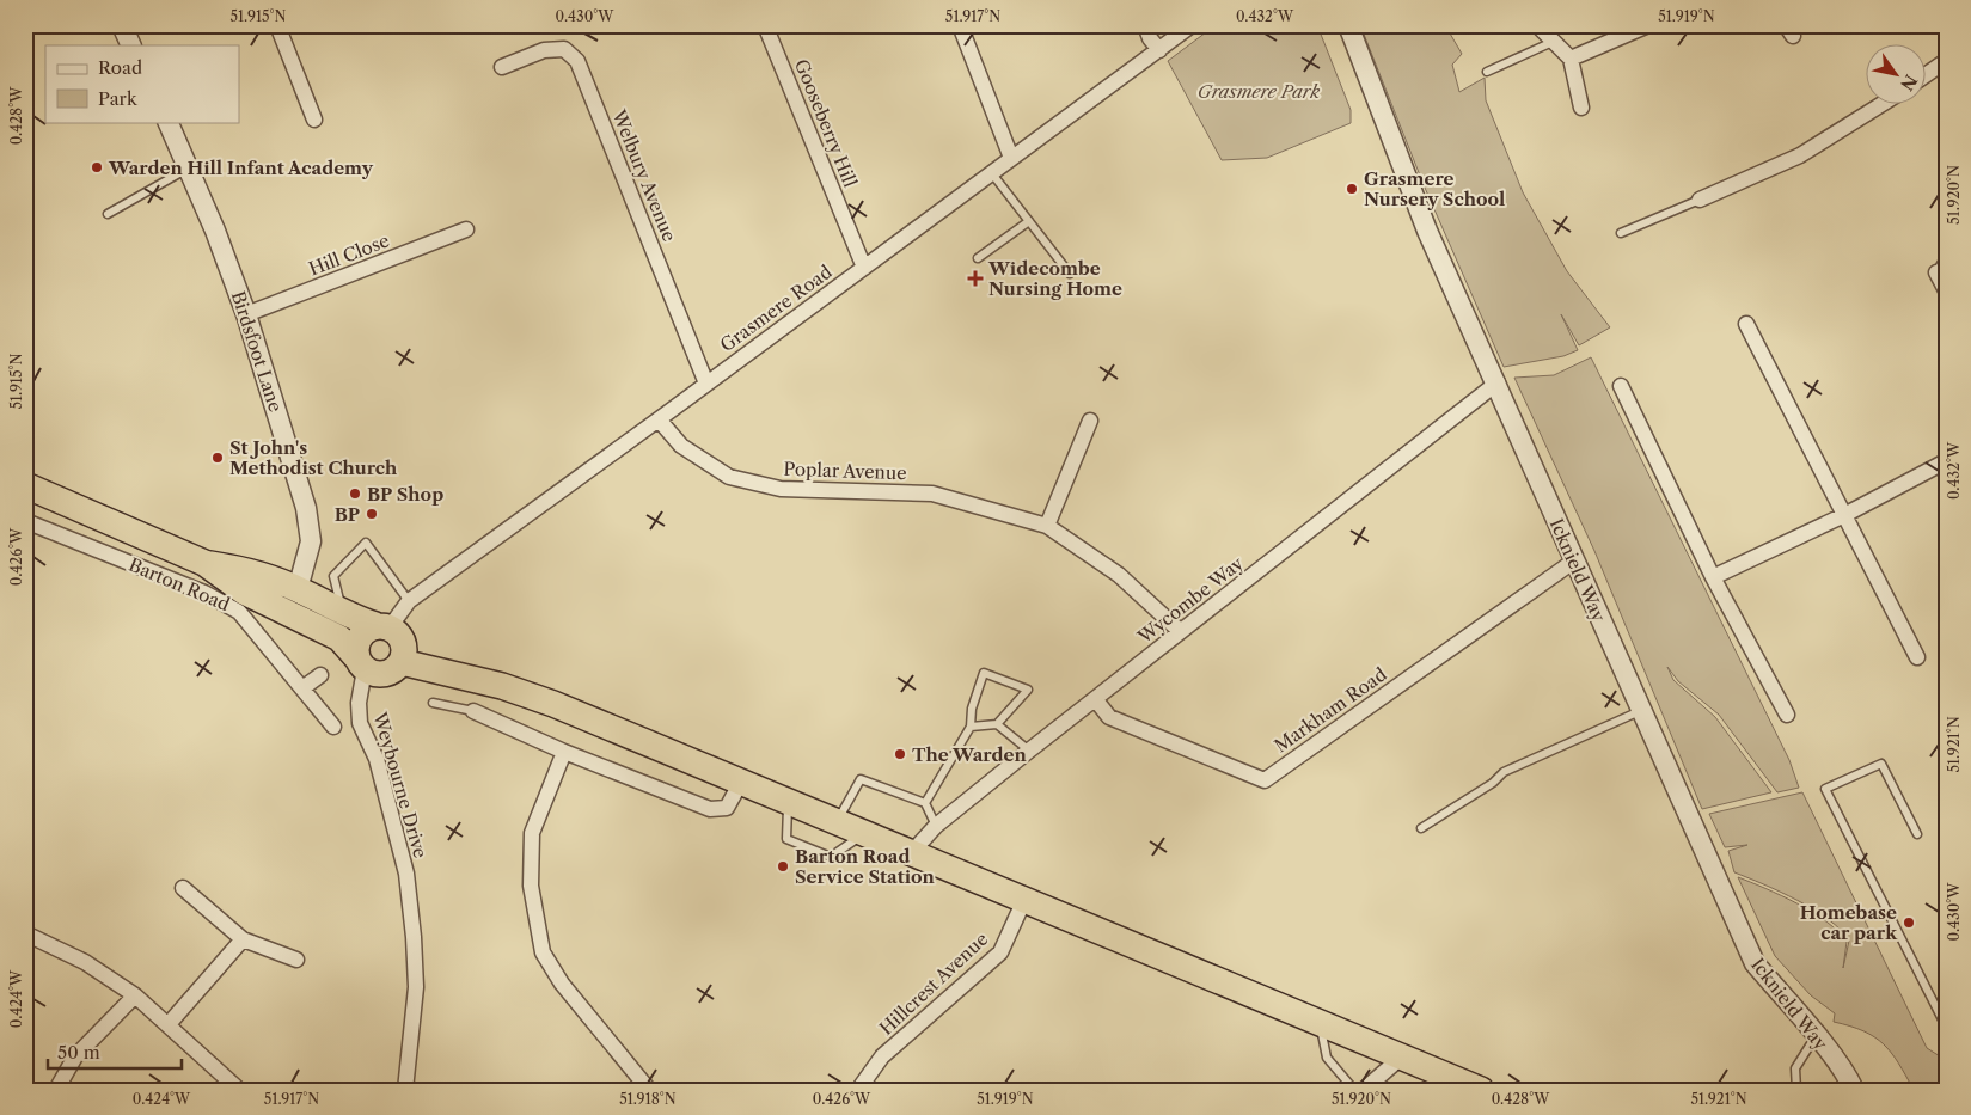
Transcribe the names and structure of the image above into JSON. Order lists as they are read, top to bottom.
{
  "streets": {
    "highway": ["Barton Road"],
    "street": [
      "Gooseberry Hill",
      "Welbury Avenue",
      "Hill Close",
      "Grasmere Road",
      "Birdsfoot Lane",
      "Poplar Avenue",
      "Icknield Way",
      "Wycombe Way",
      "Markham Road",
      "Weybourne Drive",
      "Hillcrest Avenue"
    ]
  },
  "crossings": [
    ["Gooseberry Hill", "Grasmere Road"],
    ["Welbury Avenue", "Grasmere Road"],
    ["Hill Close", "Birdsfoot Lane"],
    ["Grasmere Road", "Poplar Avenue"],
    ["Grasmere Road", "Barton Road"],
    ["Grasmere Road", "Weybourne Drive"],
    ["Birdsfoot Lane", "Barton Road"],
    ["Poplar Avenue", "Wycombe Way"],
    ["Icknield Way", "Wycombe Way"],
    ["Icknield Way", "Markham Road"],
    ["Barton Road", "Weybourne Drive"],
    ["Wycombe Way", "Markham Road"]
  ],
  "parks": ["Grasmere Park"],
  "places": {
    "other": [
      "Warden Hill Infant Academy",
      "Grasmere Nursery School",
      "St John's Methodist Church",
      "BP Shop",
      "BP",
      "The Warden",
      "Barton Road Service Station",
      "Homebase car park"
    ],
    "health": ["Widecombe Nursing Home"]
  },
  "legend": ["Road", "Park"],
  "scale_bar": "50 m",
  "north": "bottom right",
  "coordinates": [
    "51.915°N",
    "0.430°W",
    "51.917°N",
    "0.432°W",
    "51.919°N",
    "0.428°W",
    "51.920°N",
    "0.426°W",
    "51.921°N",
    "0.424°W",
    "51.918°N"
  ]
}
